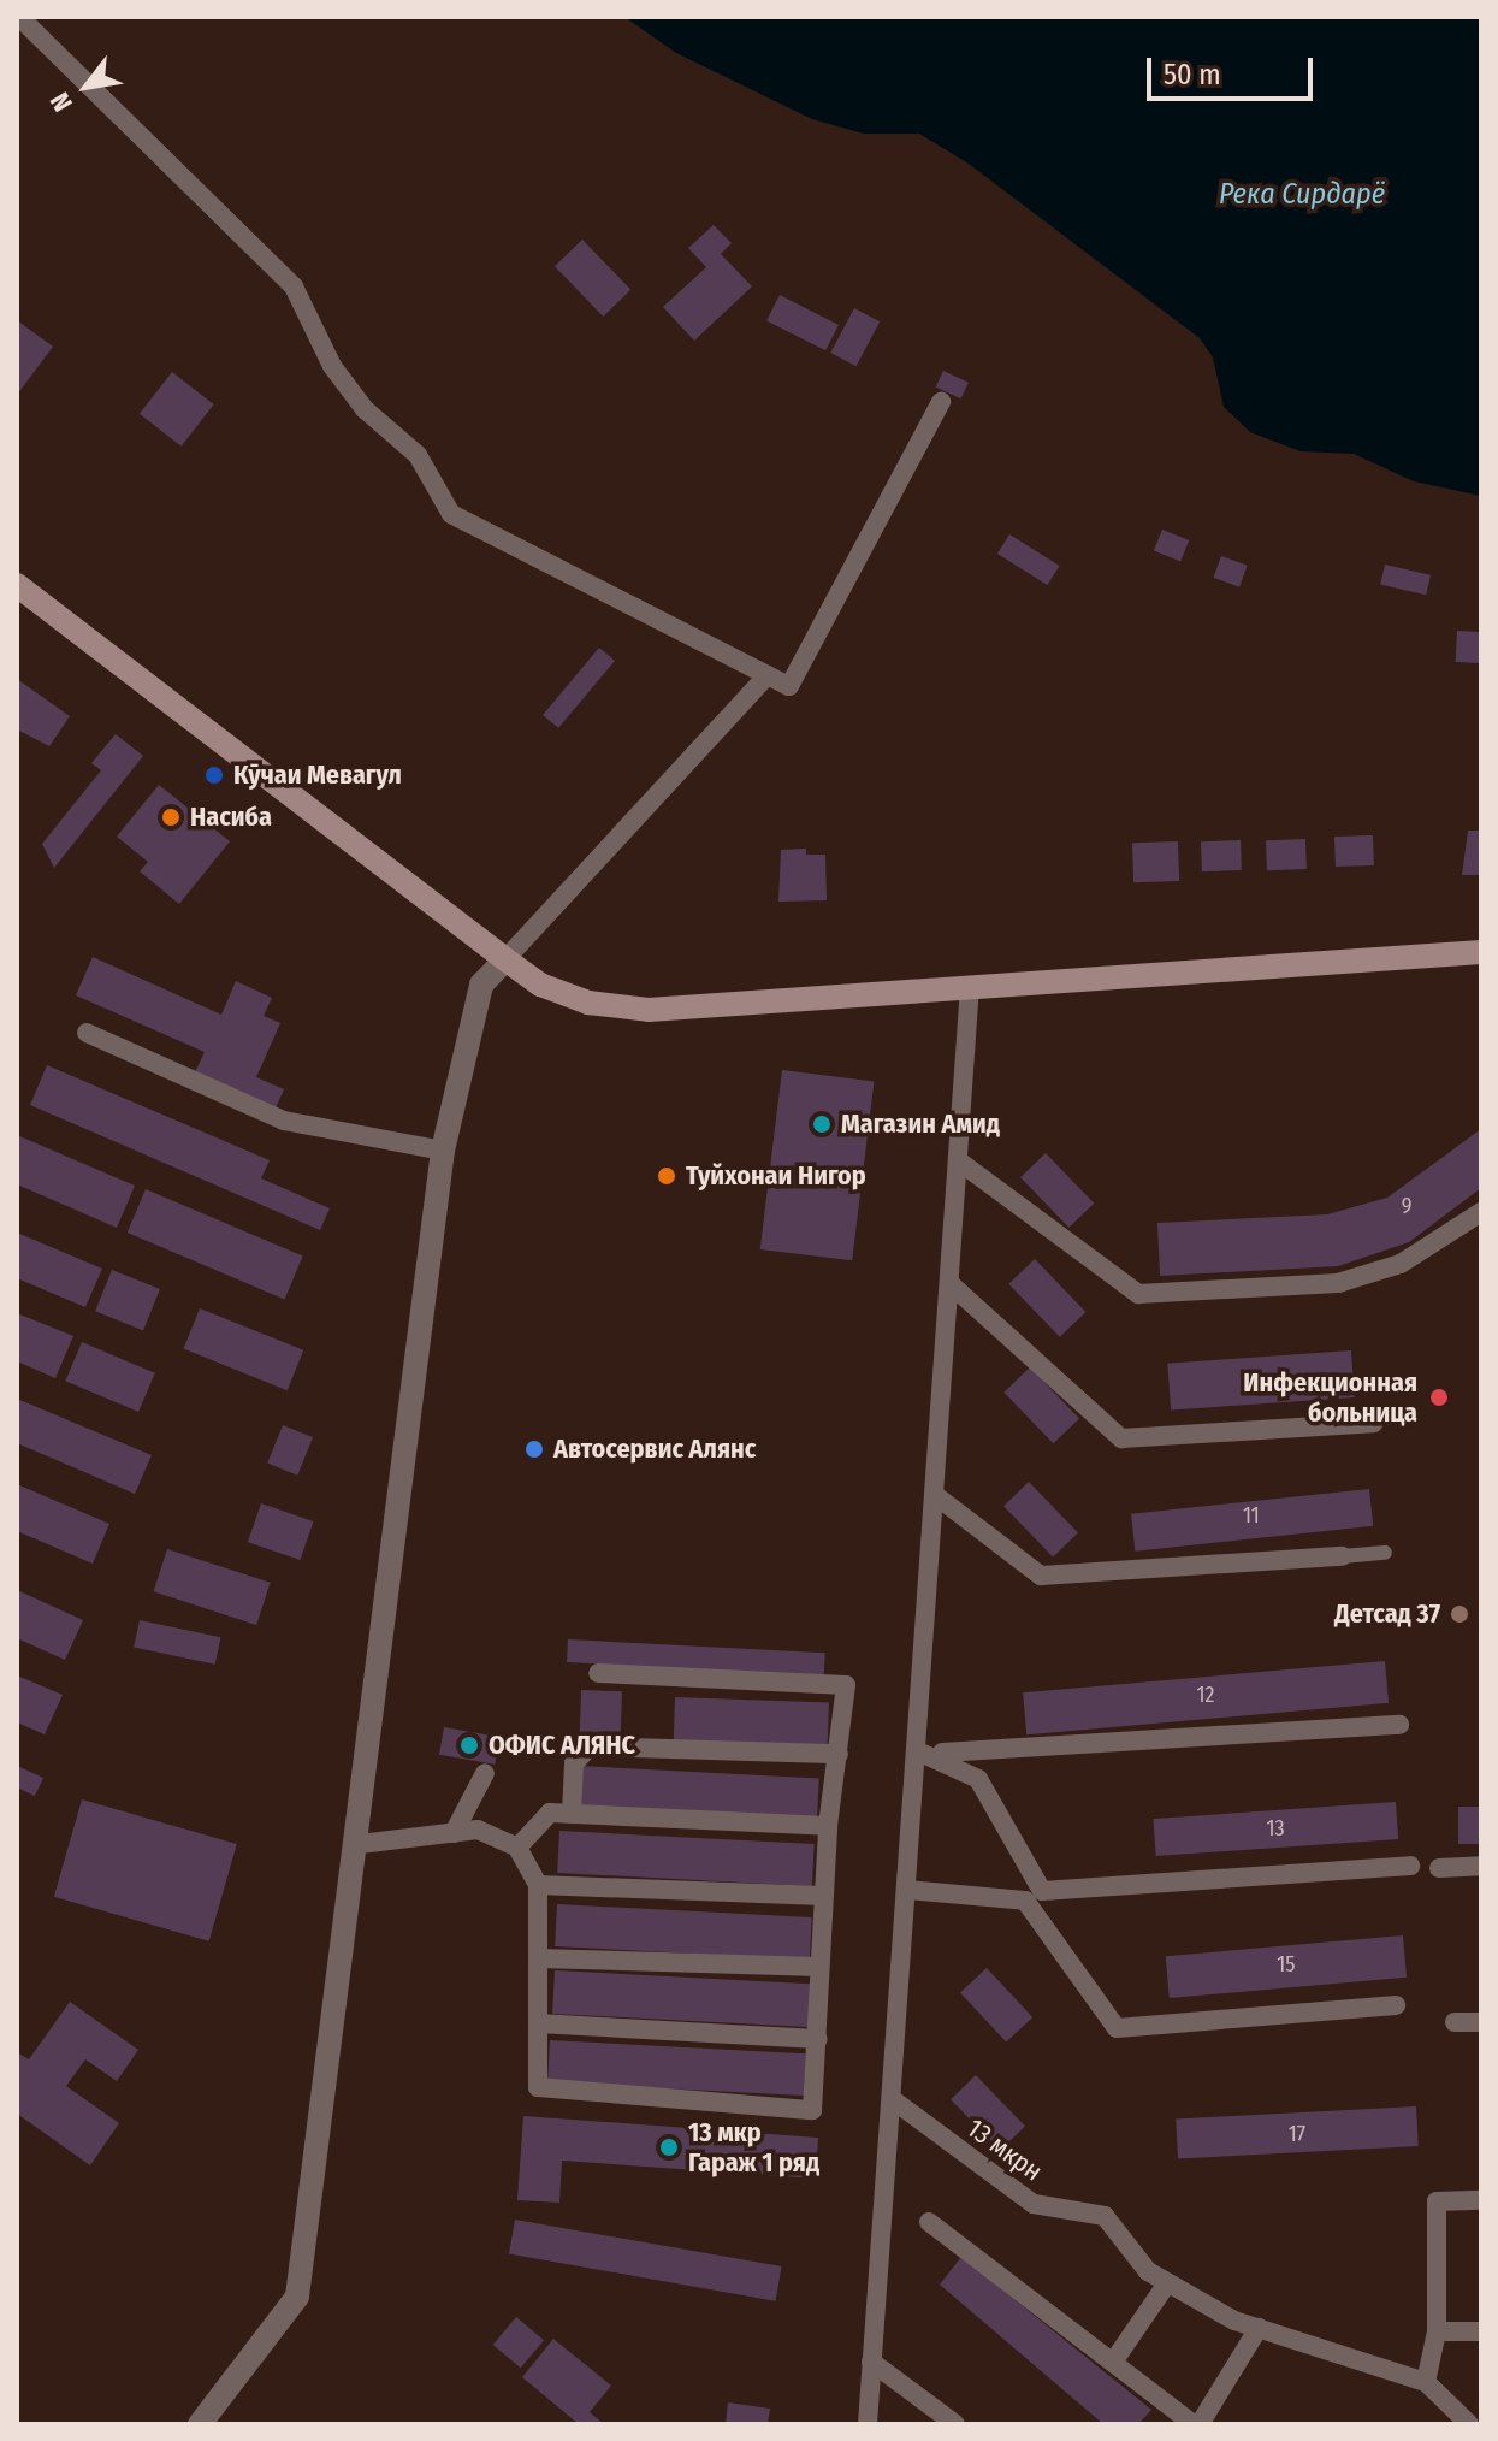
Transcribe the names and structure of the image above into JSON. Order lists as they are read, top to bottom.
{
  "streets": {
    "street": ["13 мкрн"]
  },
  "water": ["Река Сирдарё"],
  "places": [
    "Кӯчаи Мевагул",
    "Насиба",
    "Магазин Амид",
    "Туйхонаи Нигор",
    "Инфекционная больница",
    "Автосервис Алянс",
    "Детсад 37",
    "ОФИС АЛЯНС",
    "13 мкр Гараж 1 ряд"
  ],
  "house_numbers": [
    "9",
    "11",
    "12",
    "13",
    "15",
    "17"
  ],
  "scale_bar": "50 m",
  "north": "bottom left"
}
